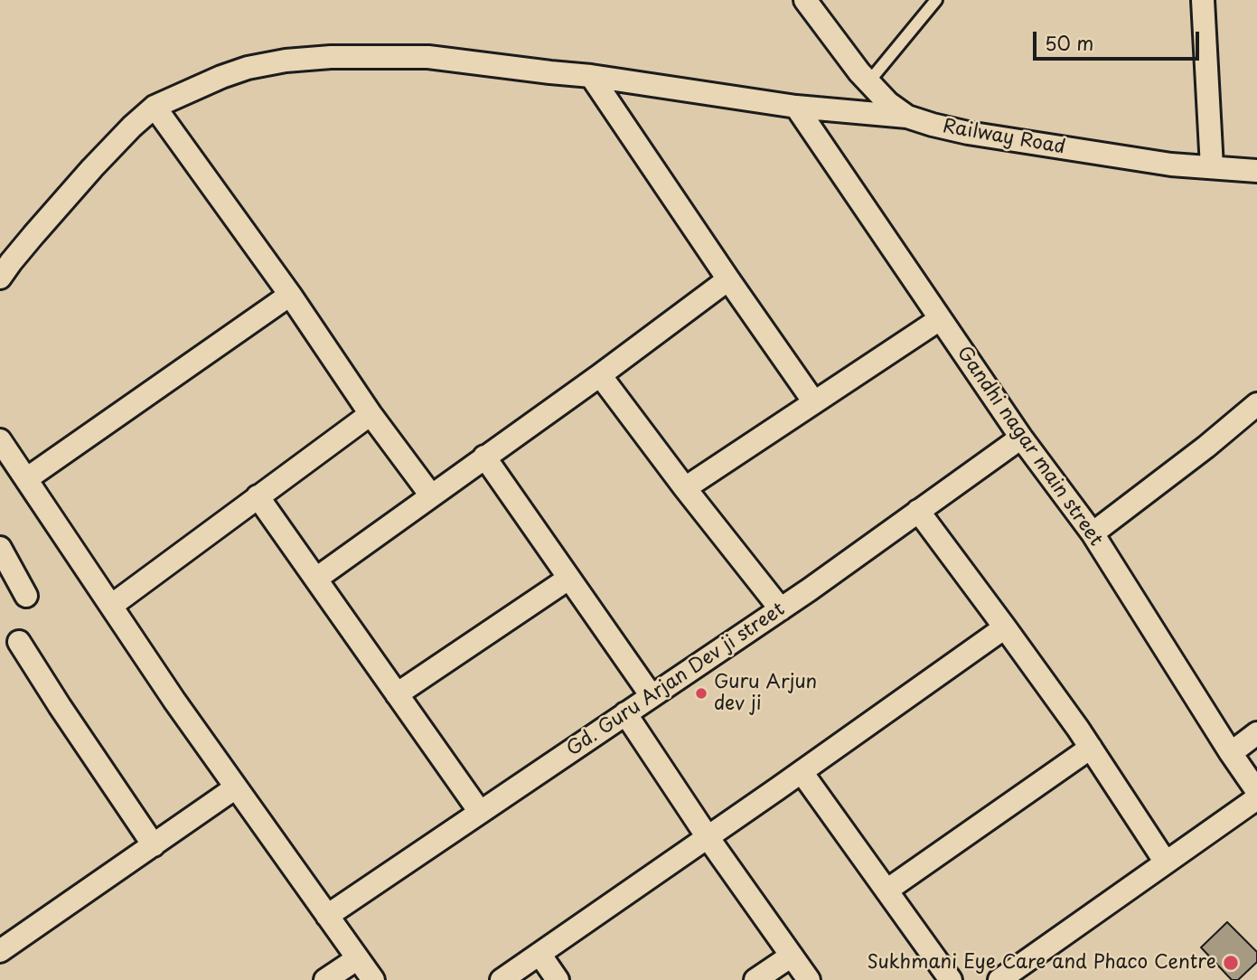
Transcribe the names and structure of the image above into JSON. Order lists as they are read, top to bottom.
{
  "streets": {
    "street": ["Railway Road", "Gandhi nagar main street", "Gd. Guru Arjan Dev ji street"]
  },
  "crossings": [
    ["Gandhi nagar main street", "Gd. Guru Arjan Dev ji street"]
  ],
  "places": ["Guru Arjun dev ji", "Sukhmani Eye Care and Phaco Centre"],
  "scale_bar": "50 m"
}
